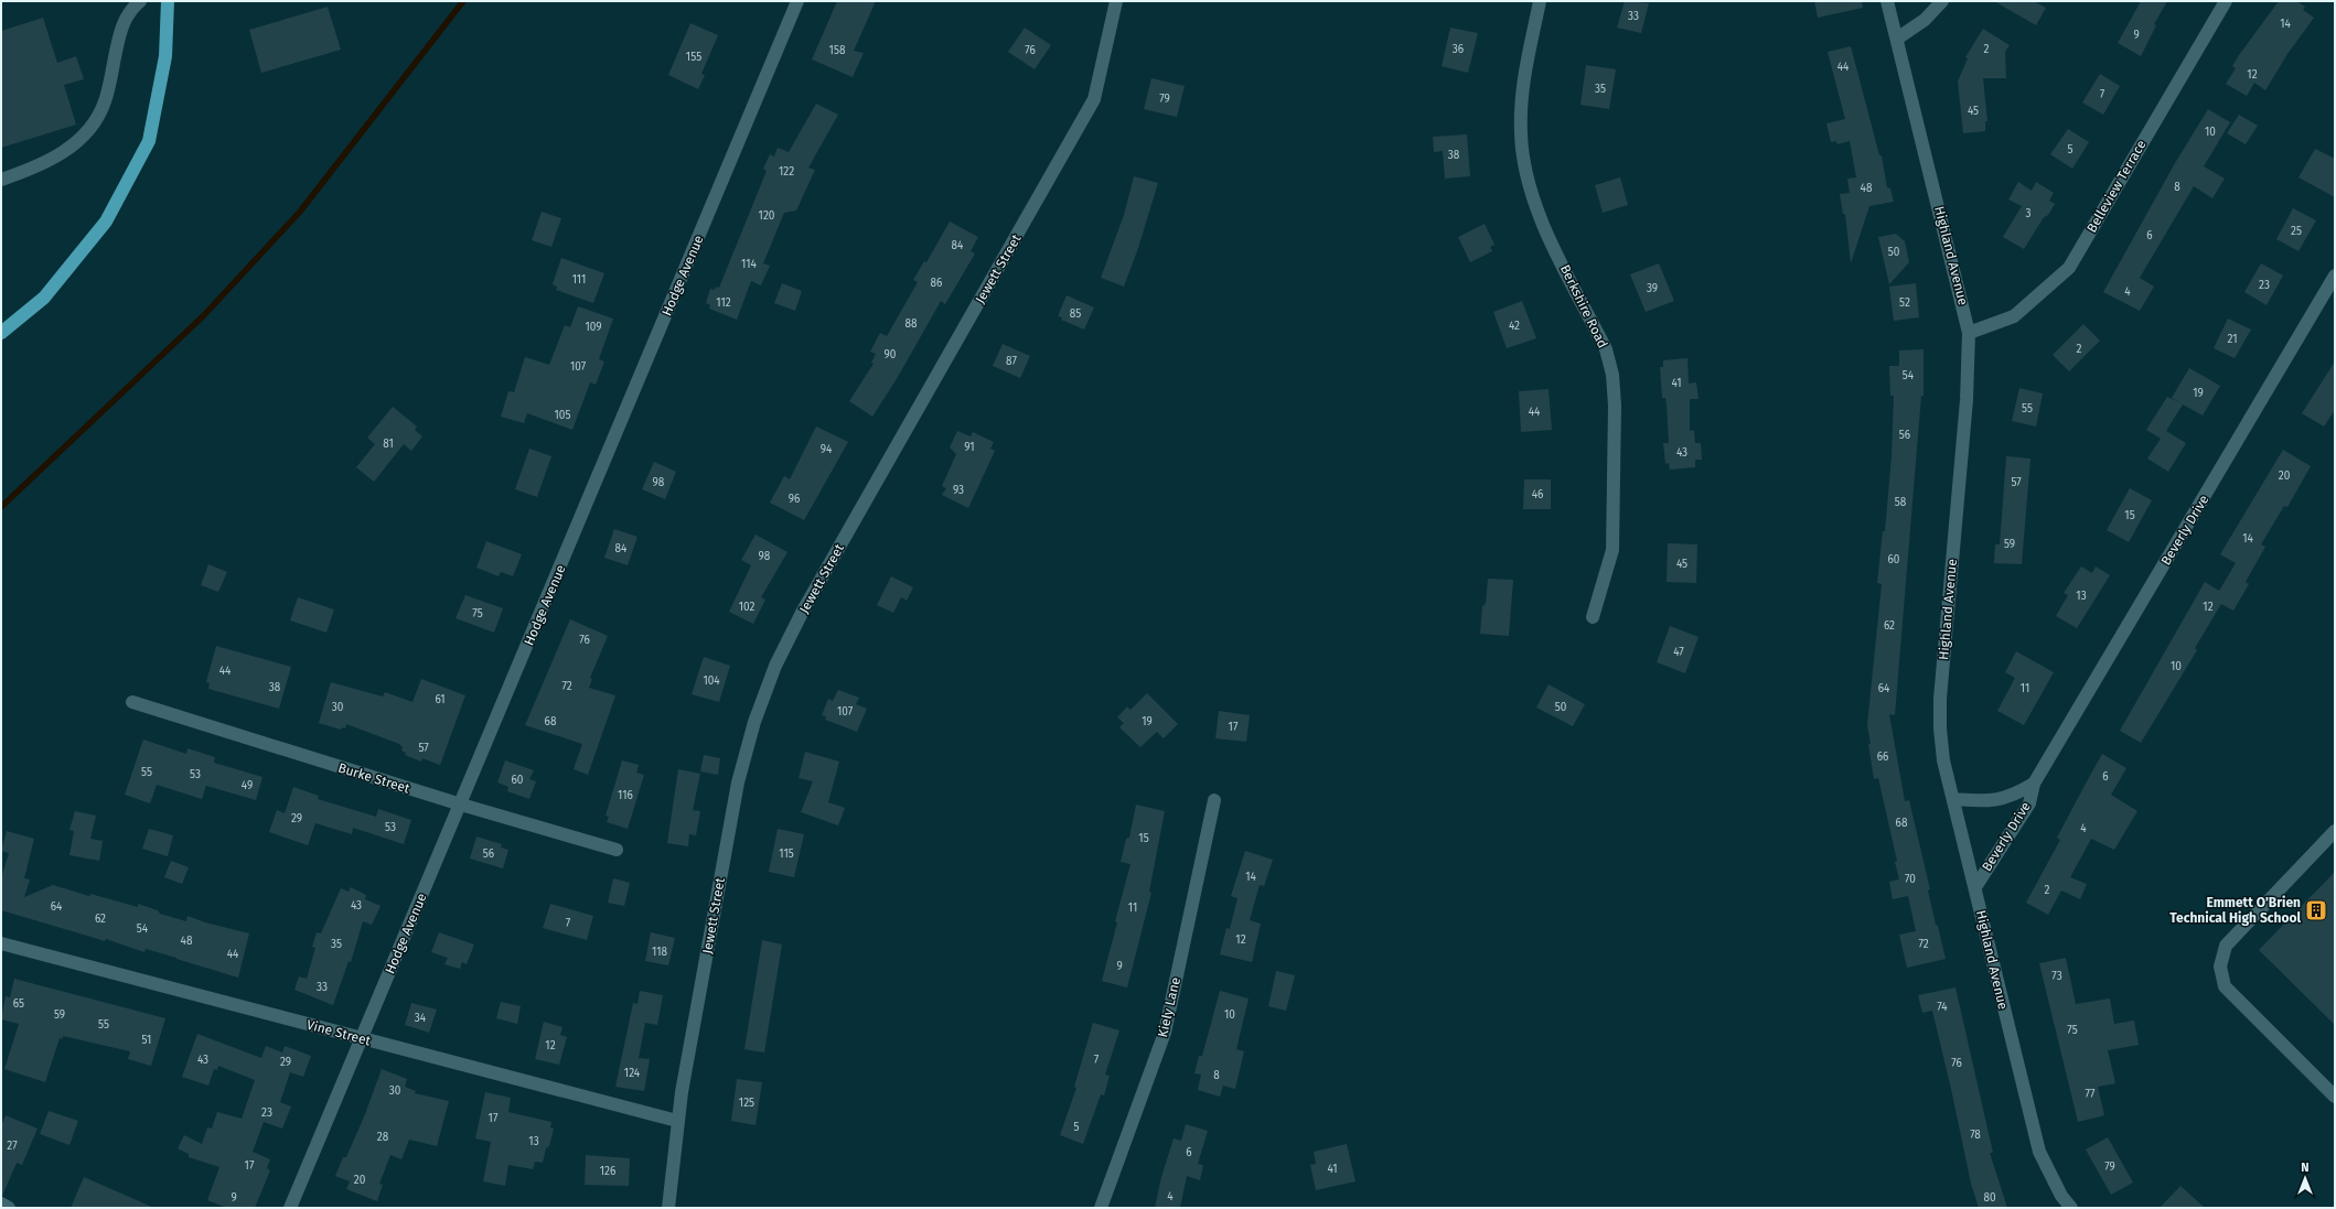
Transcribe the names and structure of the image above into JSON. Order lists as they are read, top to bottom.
{
  "streets": {
    "street": [
      "Belleview Terrace",
      "Highland Avenue",
      "Jewett Street",
      "Hodge Avenue",
      "Berkshire Road",
      "Beverly Drive",
      "Burke Street",
      "Kiely Lane",
      "Vine Street"
    ]
  },
  "crossings": [
    ["Belleview Terrace", "Highland Avenue"],
    ["Highland Avenue", "Beverly Drive"],
    ["Jewett Street", "Vine Street"],
    ["Hodge Avenue", "Burke Street"],
    ["Hodge Avenue", "Vine Street"]
  ],
  "places": {
    "building": ["Emmett O'Brien Technical High School"]
  },
  "house_numbers": [
    "33",
    "14",
    "9",
    "36",
    "2",
    "158",
    "76",
    "155",
    "44",
    "12",
    "35",
    "7",
    "79",
    "45",
    "10",
    "5",
    "38",
    "122",
    "8",
    "48",
    "3",
    "120",
    "25",
    "6",
    "84",
    "50",
    "114",
    "111",
    "86",
    "23",
    "39",
    "4",
    "112",
    "52",
    "85",
    "88",
    "42",
    "109",
    "21",
    "2",
    "90",
    "87",
    "107",
    "54",
    "41",
    "19",
    "55",
    "44",
    "105",
    "56",
    "81",
    "91",
    "94",
    "43",
    "20",
    "98",
    "57",
    "93",
    "46",
    "96",
    "58",
    "15",
    "14",
    "59",
    "84",
    "98",
    "60",
    "45",
    "13",
    "102",
    "12",
    "75",
    "62",
    "76",
    "47",
    "10",
    "44",
    "104",
    "72",
    "38",
    "64",
    "11",
    "61",
    "30",
    "50",
    "107",
    "68",
    "19",
    "17",
    "57",
    "66",
    "55",
    "53",
    "6",
    "60",
    "49",
    "116",
    "29",
    "68",
    "53",
    "4",
    "15",
    "56",
    "115",
    "14",
    "70",
    "2",
    "43",
    "64",
    "11",
    "62",
    "7",
    "54",
    "12",
    "48",
    "35",
    "72",
    "118",
    "44",
    "9",
    "73",
    "33",
    "65",
    "74",
    "59",
    "10",
    "34",
    "55",
    "75",
    "51",
    "12",
    "43",
    "7",
    "29",
    "76",
    "124",
    "8",
    "30",
    "77",
    "125",
    "23",
    "17",
    "5",
    "78",
    "28",
    "13",
    "27",
    "6",
    "17",
    "79",
    "41",
    "126",
    "20",
    "4",
    "9",
    "80"
  ],
  "north": "top"
}
